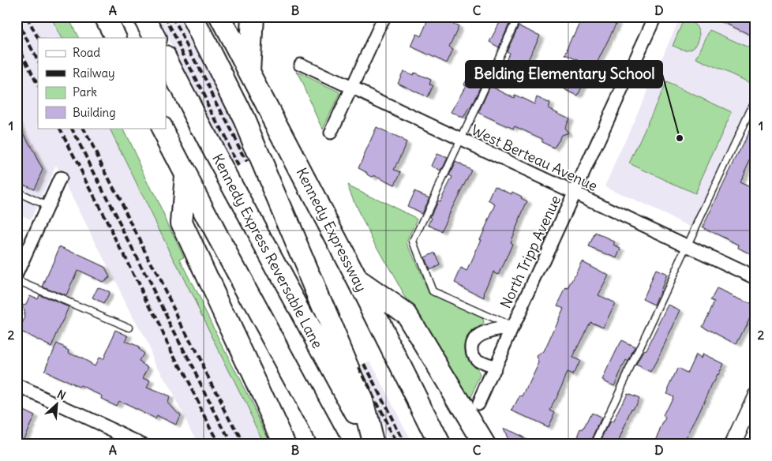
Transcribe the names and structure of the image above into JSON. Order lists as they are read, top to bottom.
{
  "streets": {
    "highway": ["Kennedy Expressway", "Kennedy Express Reversable Lane"],
    "street": ["West Berteau Avenue", "North Tripp Avenue"]
  },
  "crossings": [
    ["West Berteau Avenue", "North Tripp Avenue"]
  ],
  "places": ["Belding Elementary School"],
  "legend": [
    "Road",
    "Railway",
    "Park",
    "Building"
  ],
  "north": "top right",
  "grid": {
    "columns": [
      "A",
      "B",
      "C",
      "D"
    ],
    "rows": ["1", "2"]
  }
}
